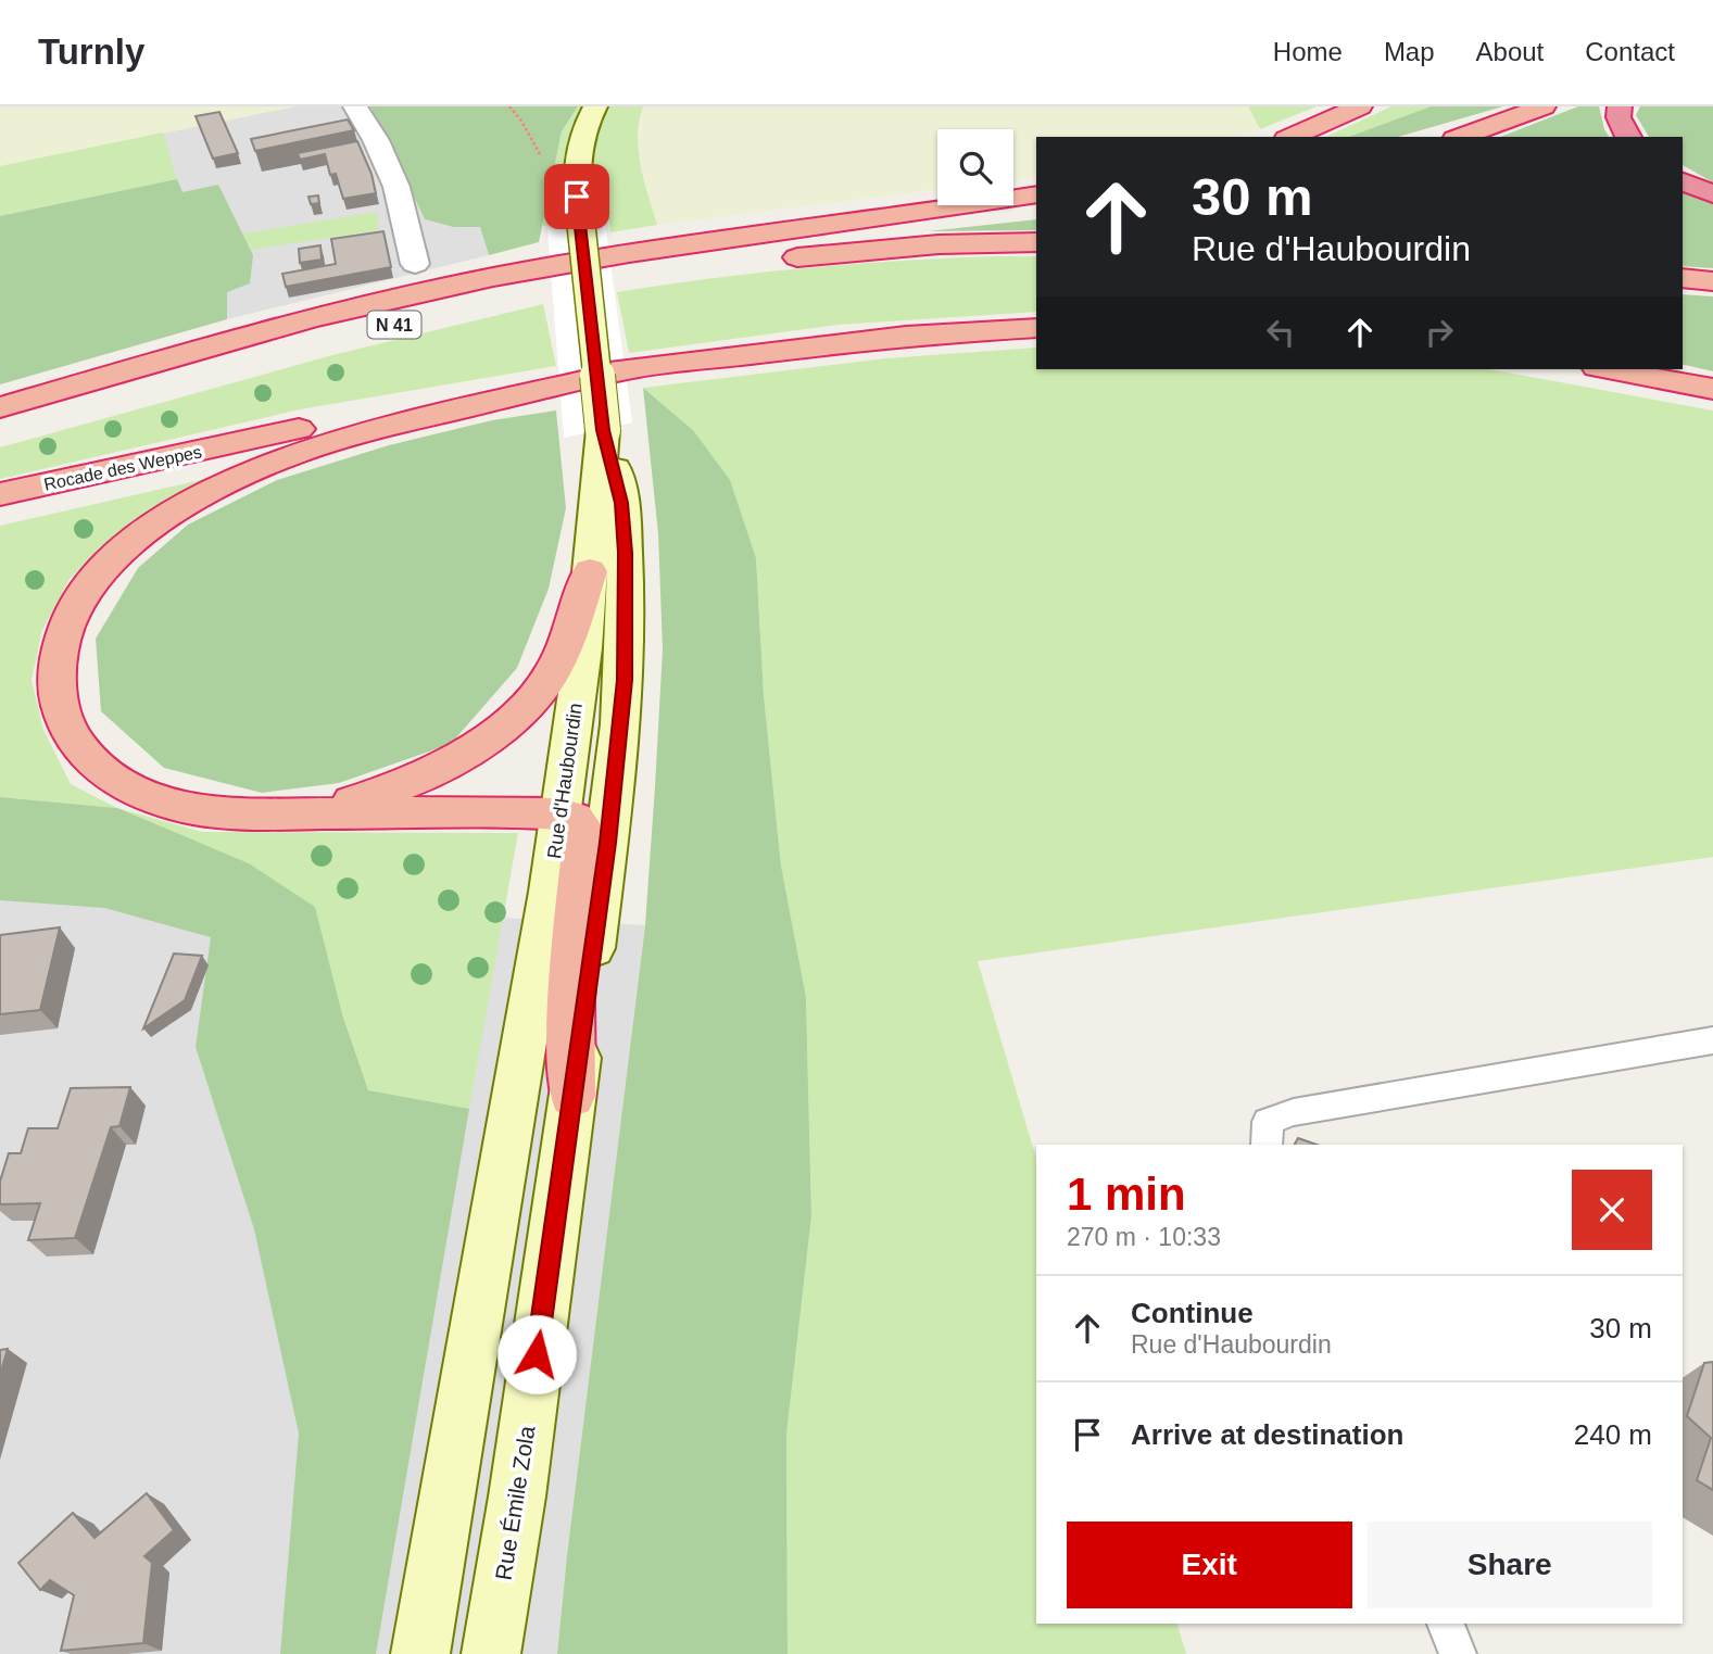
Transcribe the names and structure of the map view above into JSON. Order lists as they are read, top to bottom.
{
  "streets": {
    "highway": ["N 41", "Rocade des Weppes"],
    "main road": ["Rue d'Haubourdin", "Rue Émile Zola"]
  },
  "crossings": [
    ["Rue d'Haubourdin", "Rue Émile Zola"]
  ],
  "page": {
    "header": "Turnly",
    "nav": [
      "Home",
      "Map",
      "About",
      "Contact"
    ],
    "turn": ["30 m", "Rue d'Haubourdin"],
    "heading": ["1 min", "270 m · 10:33"],
    "list": [
      {
        "name": "Continue",
        "note": "Rue d'Haubourdin",
        "value": "30 m"
      },
      {
        "name": "Arrive at destination",
        "value": "240 m"
      }
    ],
    "buttons": ["Exit", "Share"]
  }
}
